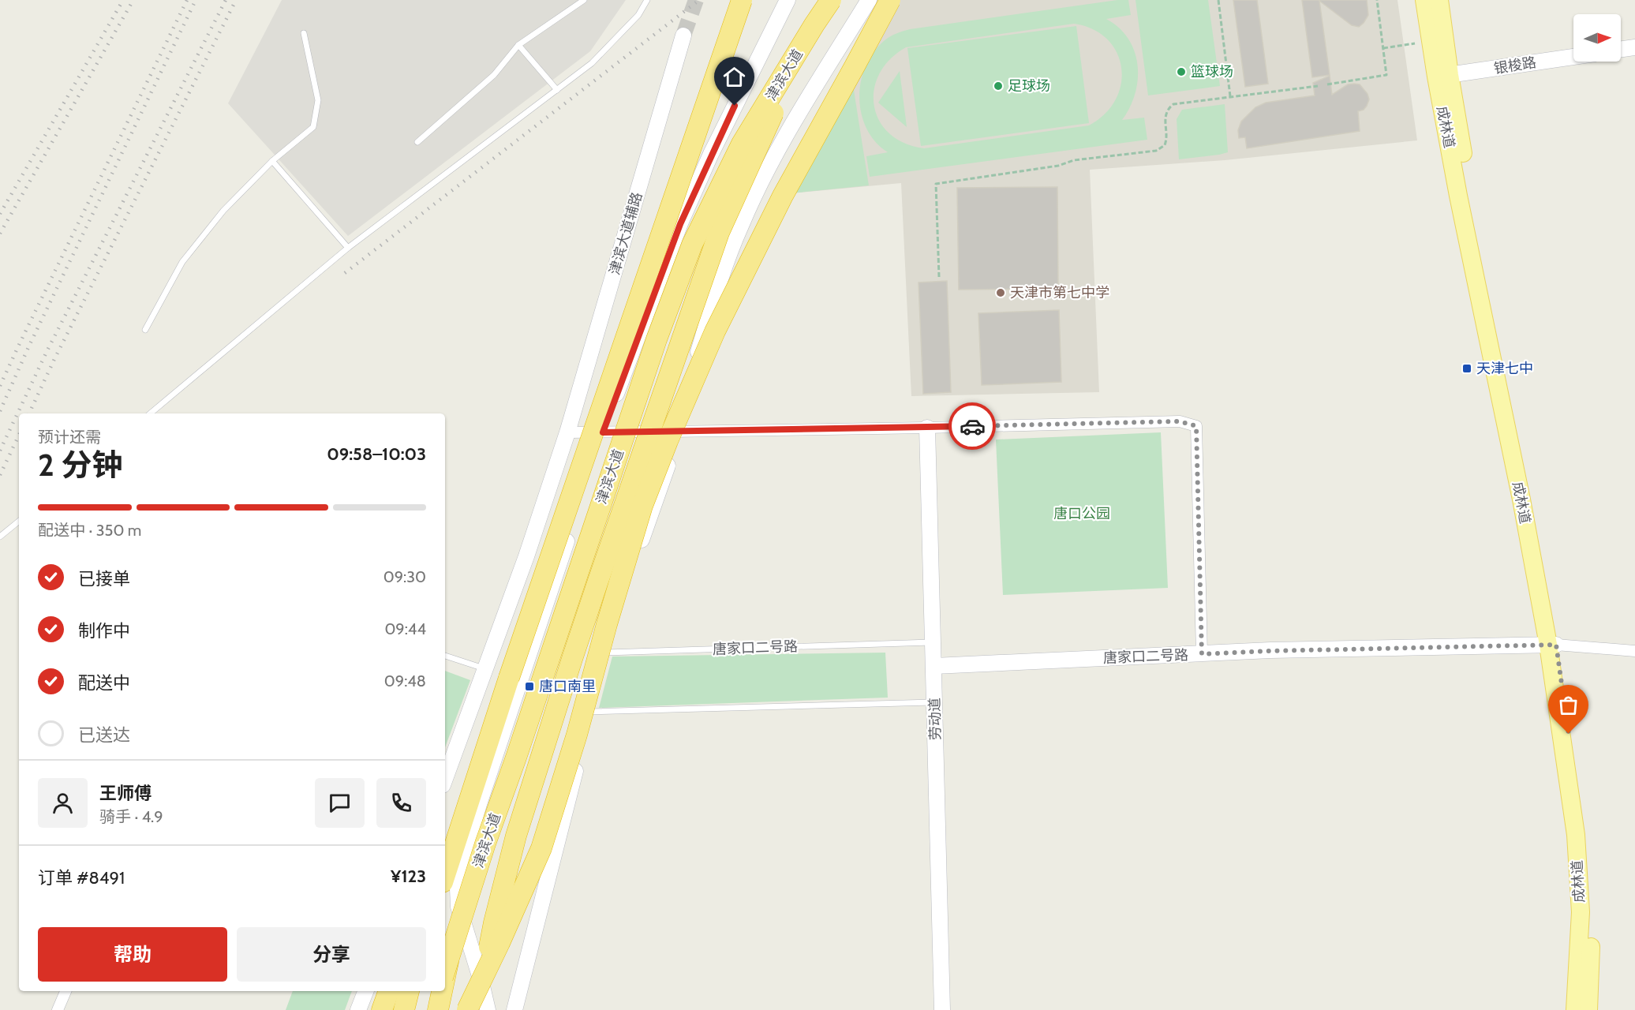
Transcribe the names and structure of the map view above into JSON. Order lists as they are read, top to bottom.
{
  "streets": {
    "highway": ["津滨大道"],
    "main road": ["成林道"],
    "street": [
      "银梭路",
      "津滨大道辅路",
      "唐家口二号路",
      "劳动道"
    ]
  },
  "crossings": [
    ["银梭路", "成林道"],
    ["成林道", "唐家口二号路"],
    ["唐家口二号路", "劳动道"]
  ],
  "parks": ["唐口公园"],
  "places": {
    "other": ["篮球场", "足球场", "天津市第七中学"],
    "transit": ["天津七中", "唐口南里"]
  },
  "north": "right",
  "page": {
    "heading": ["2 分钟", "预计还需", "09:58–10:03"],
    "panel": [
      "王师傅",
      "骑手 · 4.9",
      "订单 #8491",
      "¥123"
    ],
    "bar": "配送中 · 350 m",
    "list": [
      ["已接单", "09:30"],
      ["制作中", "09:44"],
      ["配送中", "09:48"],
      "已送达"
    ],
    "buttons": ["帮助", "分享"]
  }
}
